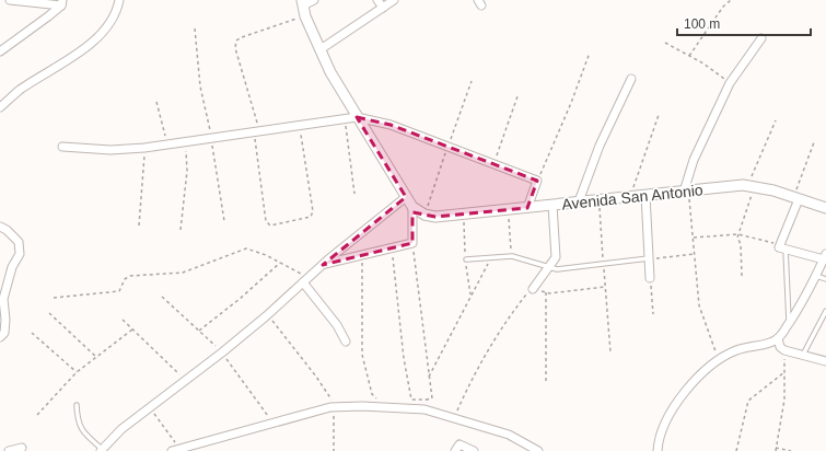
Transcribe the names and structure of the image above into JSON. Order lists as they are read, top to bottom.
{
  "streets": {
    "street": ["Avenida San Antonio"]
  },
  "scale_bar": "100 m"
}
